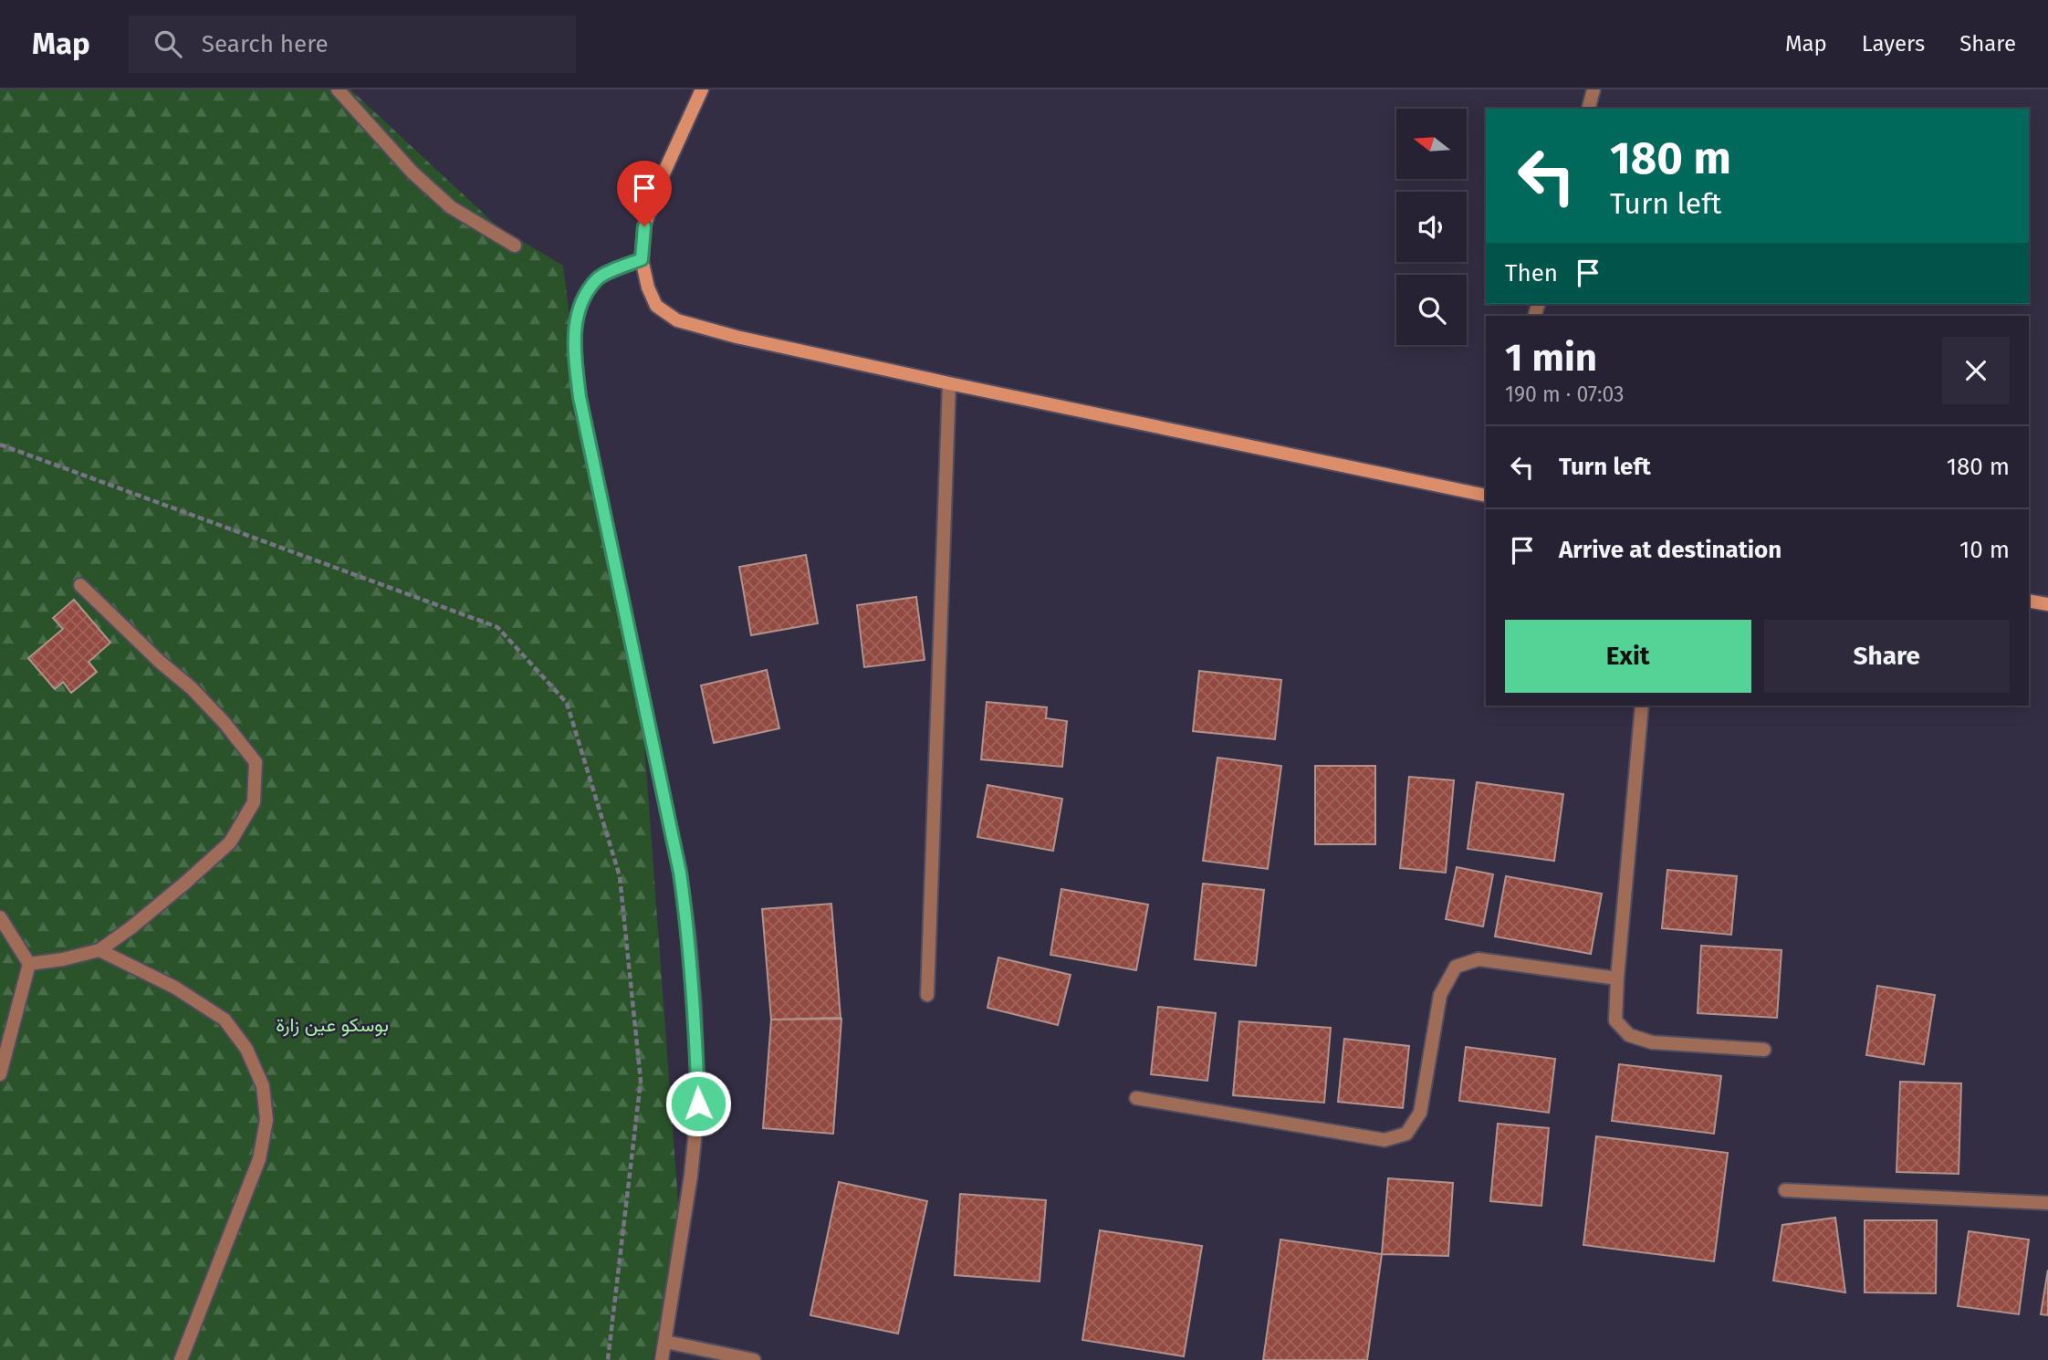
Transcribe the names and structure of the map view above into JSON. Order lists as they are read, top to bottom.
{
  "parks": ["بوسكو عين زارة"],
  "north": "left",
  "page": {
    "header": "Map",
    "search": "Search here",
    "nav": ["Map", "Layers", "Share"],
    "turn": ["180 m", "Turn left"],
    "then": "Then",
    "heading": ["1 min", "190 m · 07:03"],
    "list": [
      {
        "name": "Turn left",
        "value": "180 m"
      },
      {
        "name": "Arrive at destination",
        "value": "10 m"
      }
    ],
    "buttons": ["Exit", "Share"]
  }
}
